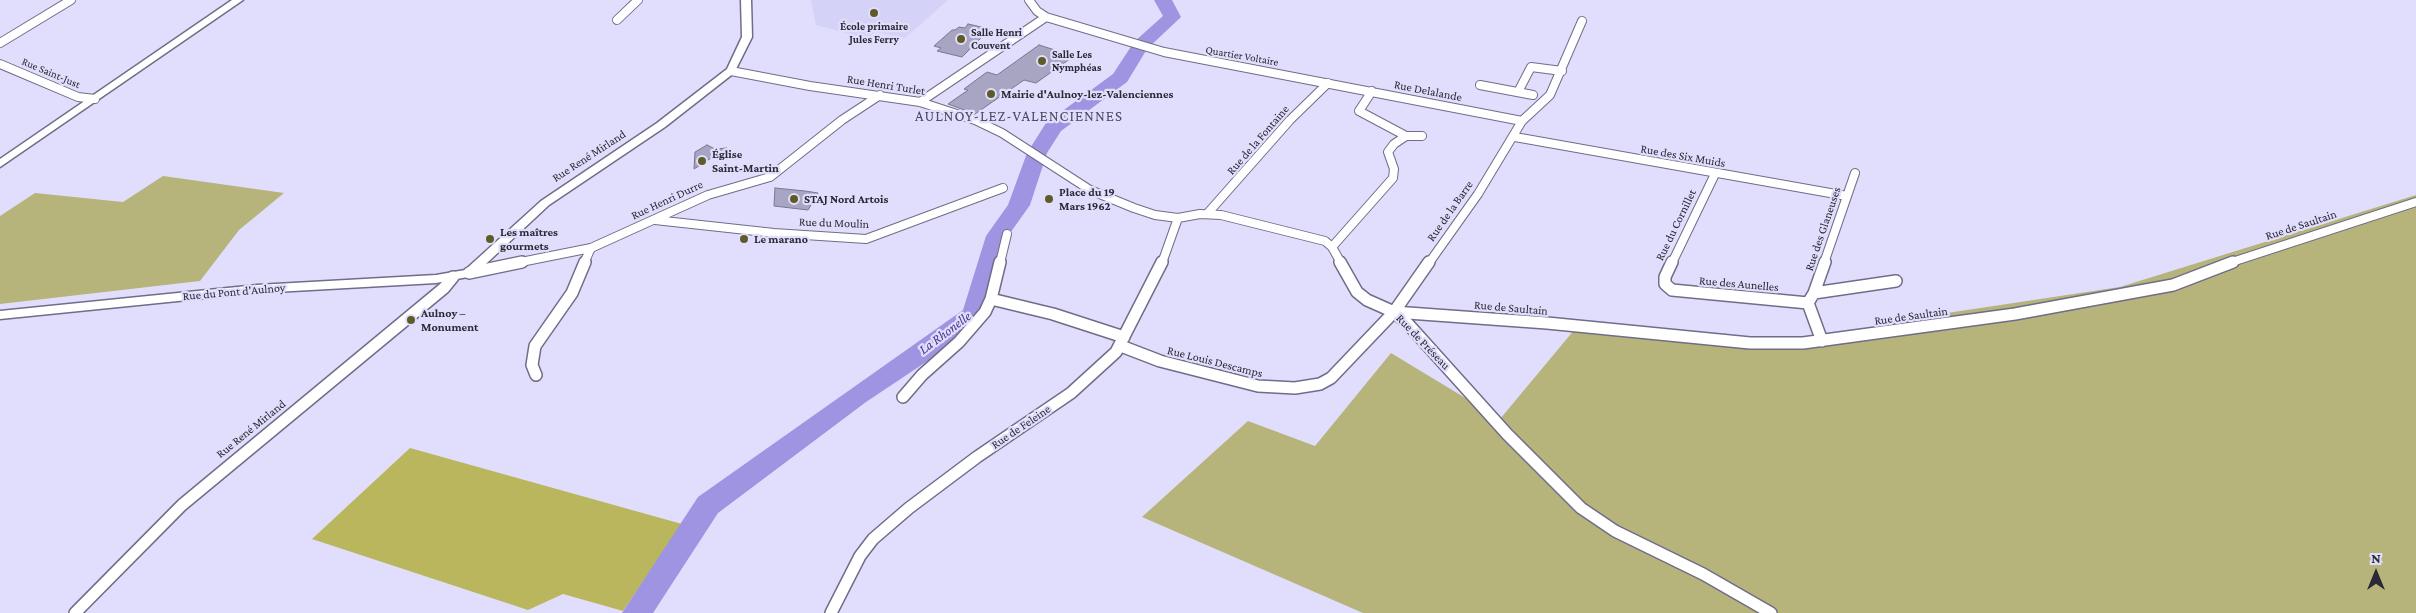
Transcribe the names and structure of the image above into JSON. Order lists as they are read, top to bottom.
{
  "streets": {
    "street": [
      "Quartier Voltaire",
      "Rue Saint-Just",
      "Rue Henri Turlet",
      "Rue Delalande",
      "Rue de la Fontaine",
      "Rue René Mirland",
      "Rue des Six Muids",
      "Rue Henri Durre",
      "Rue de la Barre",
      "Rue du Moulin",
      "Rue du Cornillet",
      "Rue de Saultain",
      "Rue des Glaneuses",
      "Rue des Aunelles",
      "Rue du Pont d'Aulnoy",
      "Rue de Préseau",
      "Rue Louis Descamps",
      "Rue de Feleine"
    ]
  },
  "crossings": [
    ["Quartier Voltaire", "Rue Delalande"],
    ["Quartier Voltaire", "Rue de la Fontaine"],
    ["Rue Henri Turlet", "Rue René Mirland"],
    ["Rue Henri Turlet", "Rue Henri Durre"],
    ["Rue Henri Turlet", "Rue de Feleine"],
    ["Rue Delalande", "Rue de la Fontaine"],
    ["Rue Delalande", "Rue de la Barre"],
    ["Rue René Mirland", "Rue Henri Durre"],
    ["Rue René Mirland", "Rue du Pont d'Aulnoy"],
    ["Rue des Six Muids", "Rue de la Barre"],
    ["Rue des Six Muids", "Rue du Cornillet"],
    ["Rue des Six Muids", "Rue des Glaneuses"],
    ["Rue Henri Durre", "Rue du Moulin"],
    ["Rue Henri Durre", "Rue du Pont d'Aulnoy"],
    ["Rue de la Barre", "Rue de Saultain"],
    ["Rue de la Barre", "Rue de Préseau"],
    ["Rue de la Barre", "Rue Louis Descamps"],
    ["Rue du Cornillet", "Rue des Aunelles"],
    ["Rue de Saultain", "Rue de Préseau"],
    ["Rue de Saultain", "Rue Louis Descamps"],
    ["Rue des Glaneuses", "Rue des Aunelles"],
    ["Rue de Préseau", "Rue Louis Descamps"],
    ["Rue Louis Descamps", "Rue de Feleine"]
  ],
  "districts": ["AULNOY-LEZ-VALENCIENNES"],
  "water": ["La Rhonelle"],
  "places": [
    "École primaire Jules Ferry",
    "Salle Henri Couvent",
    "Salle Les Nymphéas",
    "Mairie d'Aulnoy-lez-Valenciennes",
    "Église Saint-Martin",
    "STAJ Nord Artois",
    "Place du 19 Mars 1962",
    "Les maîtres gourmets",
    "Le marano",
    "Aulnoy – Monument"
  ],
  "north": "top"
}
